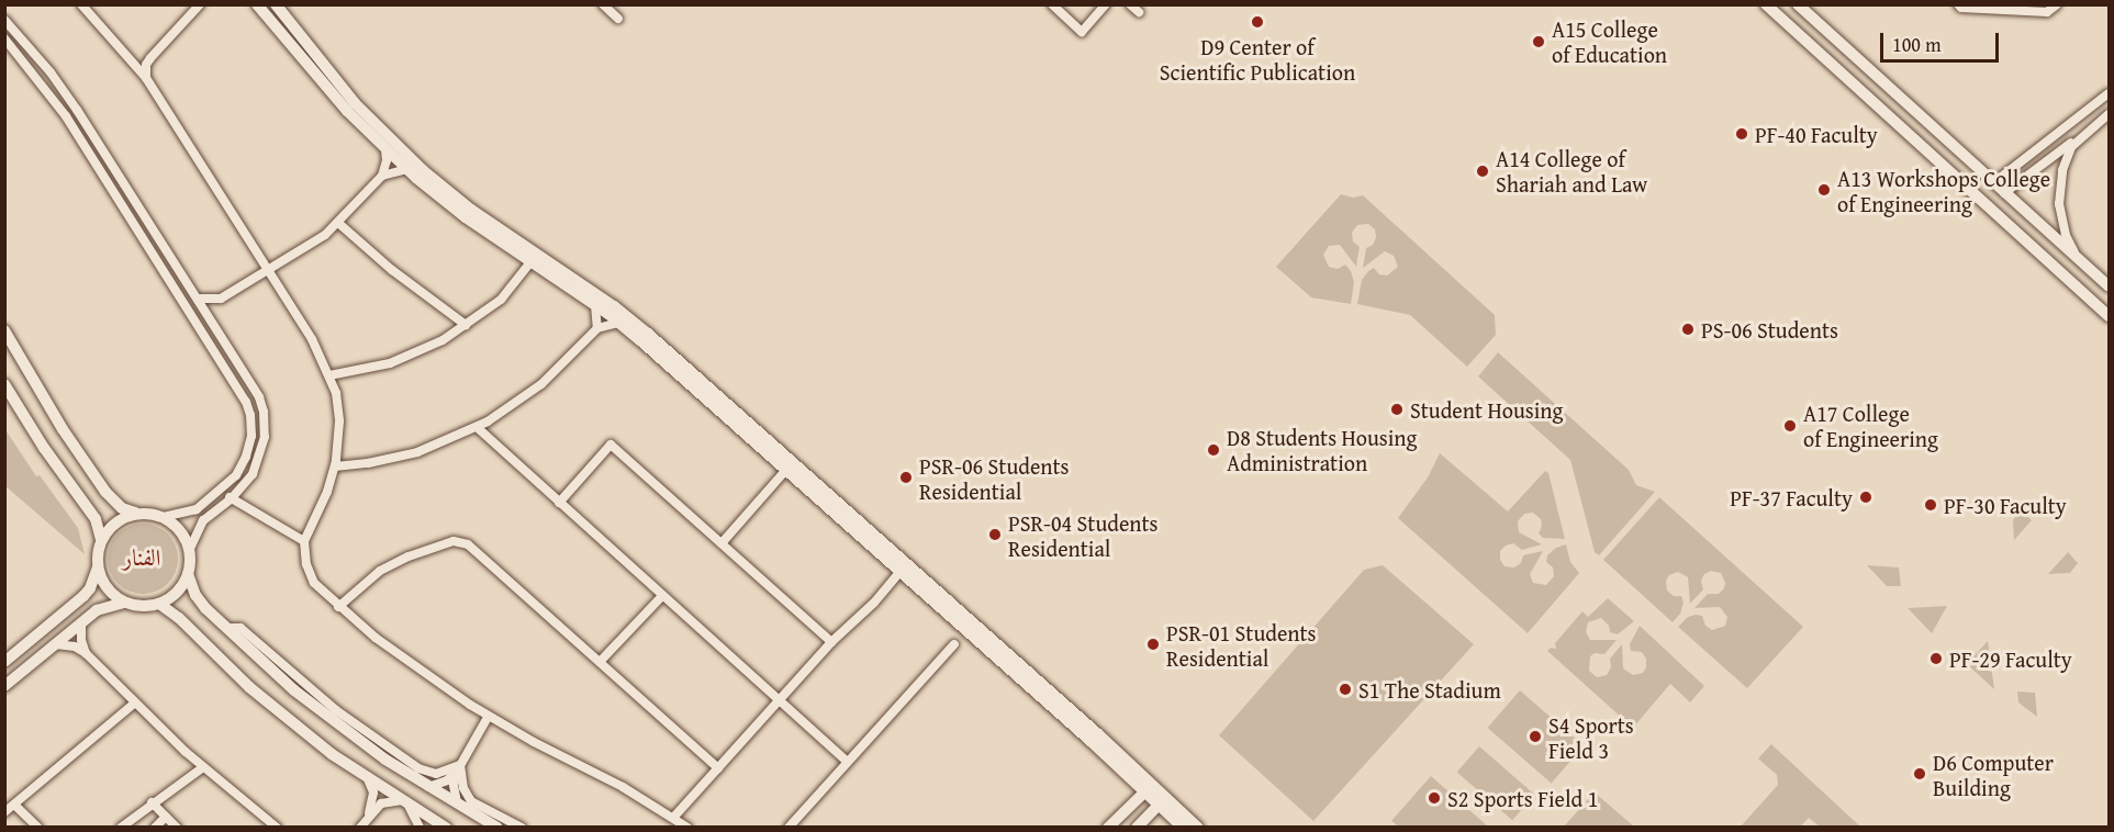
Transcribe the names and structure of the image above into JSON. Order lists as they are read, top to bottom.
{
  "districts": ["الفنار"],
  "places": [
    "D9 Center of Scientific Publication",
    "A15 College of Education",
    "PF-40 Faculty",
    "A14 College of Shariah and Law",
    "A13 Workshops College of Engineering",
    "PS-06 Students",
    "Student Housing",
    "A17 College of Engineering",
    "D8 Students Housing Administration",
    "PSR-06 Students Residential",
    "PF-37 Faculty",
    "PF-30 Faculty",
    "PSR-04 Students Residential",
    "PSR-01 Students Residential",
    "PF-29 Faculty",
    "S1 The Stadium",
    "S4 Sports Field 3",
    "D6 Computer Building",
    "S2 Sports Field 1"
  ],
  "scale_bar": "100 m"
}
